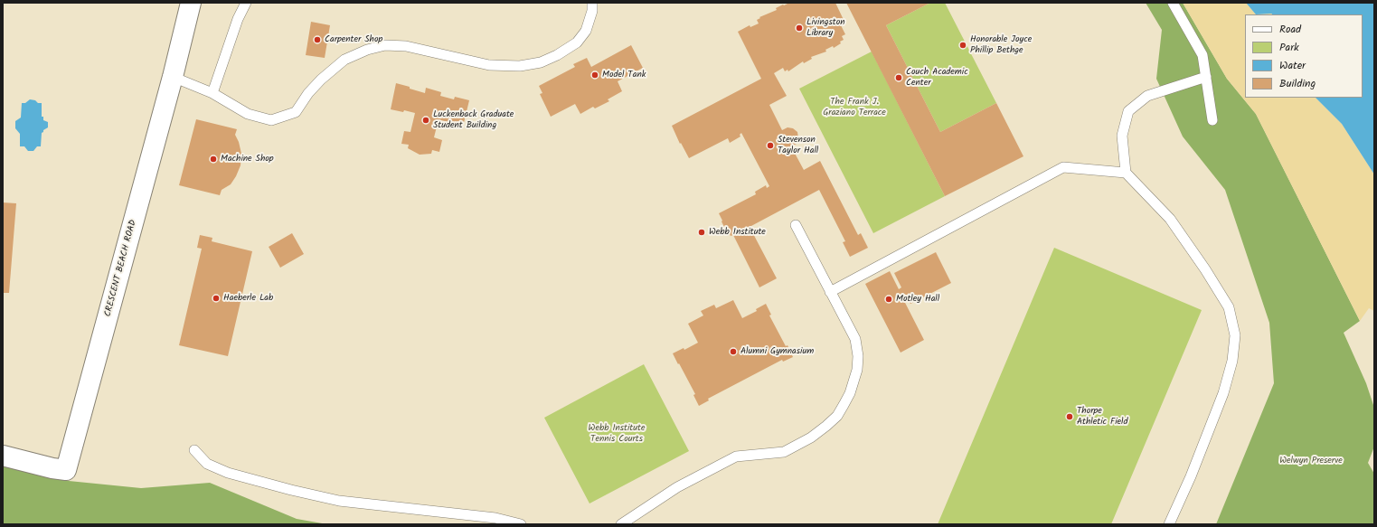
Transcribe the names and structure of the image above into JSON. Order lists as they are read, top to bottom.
{
  "streets": {
    "street": ["CRESCENT BEACH ROAD"]
  },
  "parks": ["The Frank J. Graziano Terrace", "Webb Institute Tennis Courts", "Welwyn Preserve"],
  "places": [
    "Livingston Library",
    "Carpenter Shop",
    "Honorable Joyce Phillip Bethge",
    "Model Tank",
    "Couch Academic Center",
    "Luckenback Graduate Student Building",
    "Stevenson Taylor Hall",
    "Machine Shop",
    "Webb Institute",
    "Haeberle Lab",
    "Motley Hall",
    "Alumni Gymnasium",
    "Thorpe Athletic Field"
  ],
  "legend": [
    "Road",
    "Park",
    "Water",
    "Building"
  ]
}
